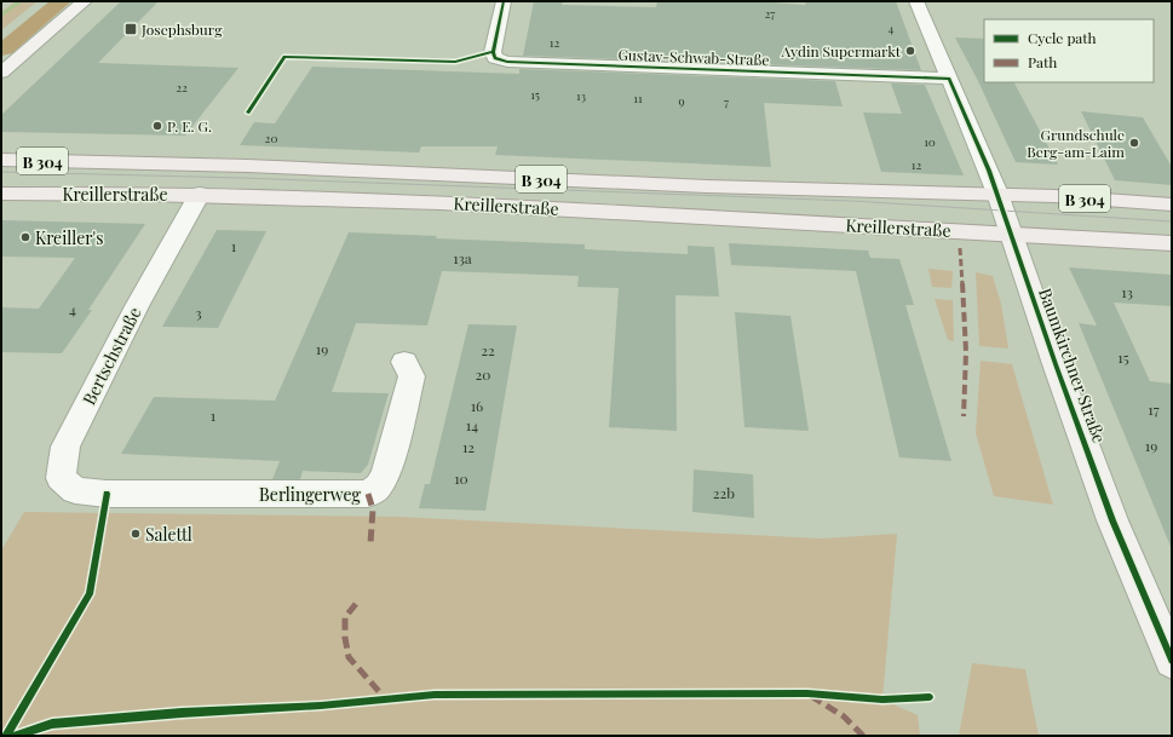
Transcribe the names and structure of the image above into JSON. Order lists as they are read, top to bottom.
{
  "streets": {
    "main road": ["B 304", "Kreillerstraße", "Baumkirchner Straße"],
    "street": ["Gustav-Schwab-Straße", "Bertschstraße", "Berlingerweg"]
  },
  "crossings": [
    ["Gustav-Schwab-Straße", "Baumkirchner Straße"],
    ["B 304", "Kreillerstraße"],
    ["B 304", "Baumkirchner Straße"],
    ["Kreillerstraße", "Bertschstraße"],
    ["Kreillerstraße", "Baumkirchner Straße"],
    ["Bertschstraße", "Berlingerweg"]
  ],
  "places": {
    "transit": ["Josephsburg"],
    "other": [
      "Aydin Supermarkt",
      "P. E. G.",
      "Grundschule Berg-am-Laim",
      "Kreiller's",
      "Salettl"
    ]
  },
  "house_numbers": [
    "27",
    "4",
    "12",
    "22",
    "15",
    "13",
    "11",
    "9",
    "7",
    "20",
    "10",
    "12",
    "1",
    "13a",
    "13",
    "4",
    "3",
    "19",
    "22",
    "15",
    "20",
    "16",
    "17",
    "1",
    "14",
    "19",
    "12",
    "10",
    "22b"
  ],
  "legend": ["Cycle path", "Path"]
}
